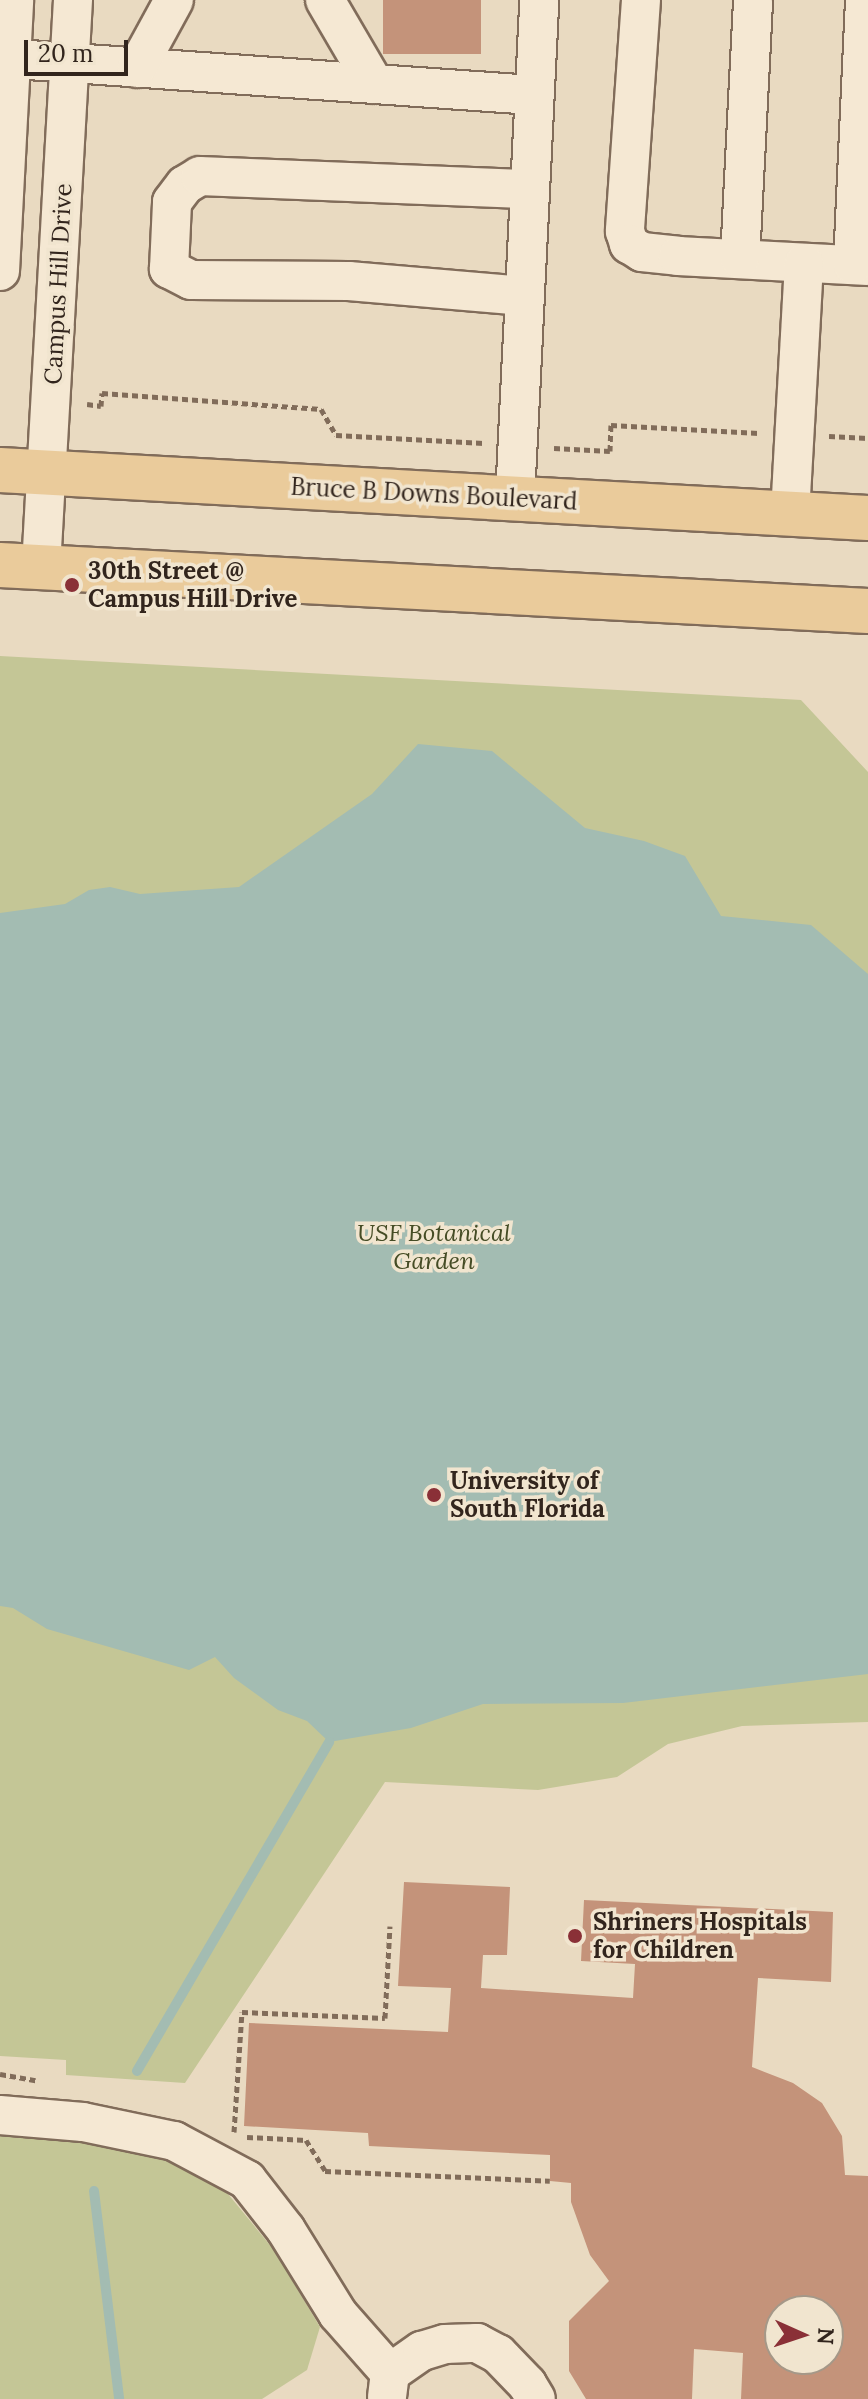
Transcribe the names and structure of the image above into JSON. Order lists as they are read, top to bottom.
{
  "streets": {
    "main road": ["Bruce B Downs Boulevard"],
    "street": ["Campus Hill Drive"]
  },
  "crossings": [
    ["Campus Hill Drive", "Bruce B Downs Boulevard"]
  ],
  "parks": ["USF Botanical Garden"],
  "places": ["30th Street @ Campus Hill Drive", "University of South Florida", "Shriners Hospitals for Children"],
  "scale_bar": "20 m",
  "north": "right"
}
